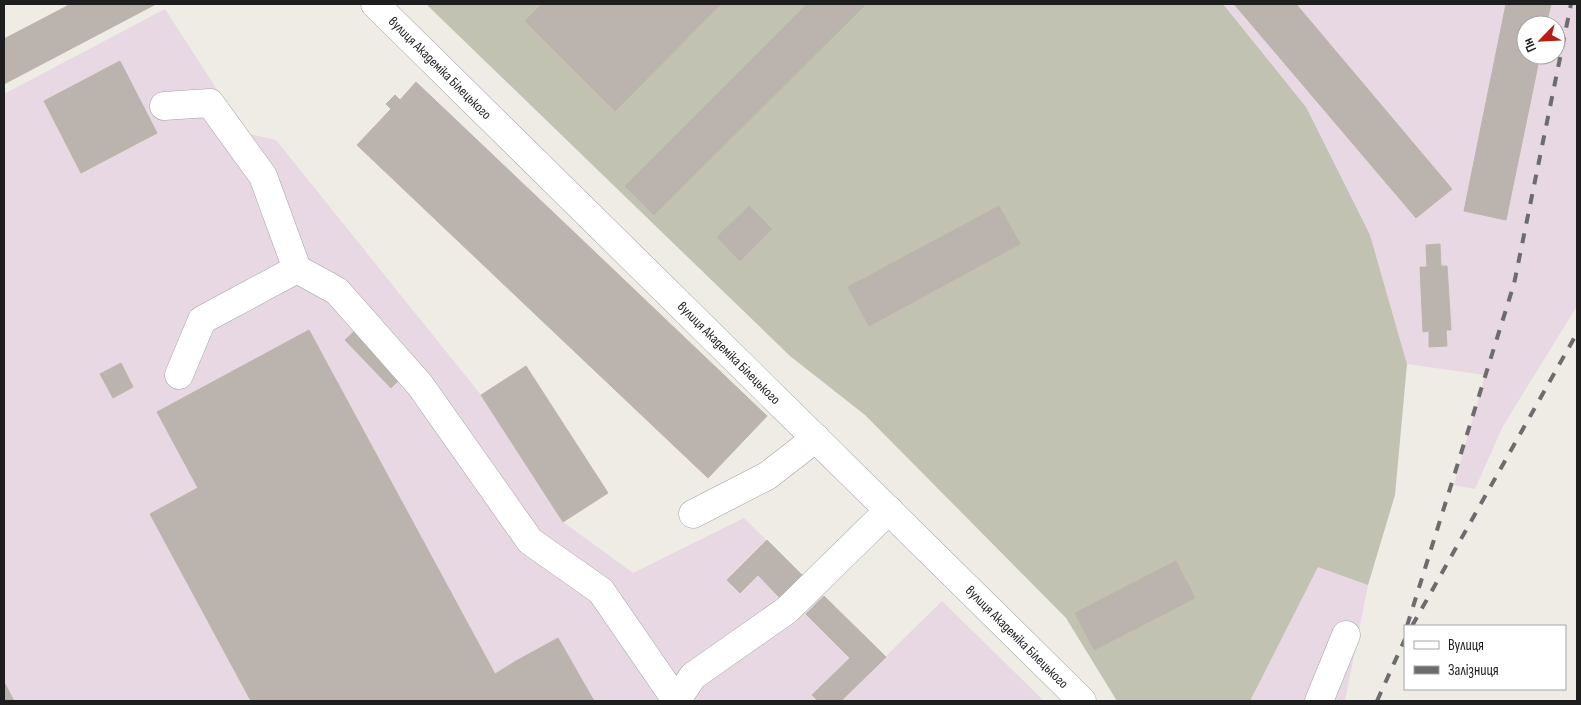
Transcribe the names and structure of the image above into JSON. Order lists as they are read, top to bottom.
{
  "streets": {
    "street": ["вулиця Академіка Білецького"]
  },
  "legend": ["Вулиця", "Залізниця"],
  "north": "bottom left"
}
